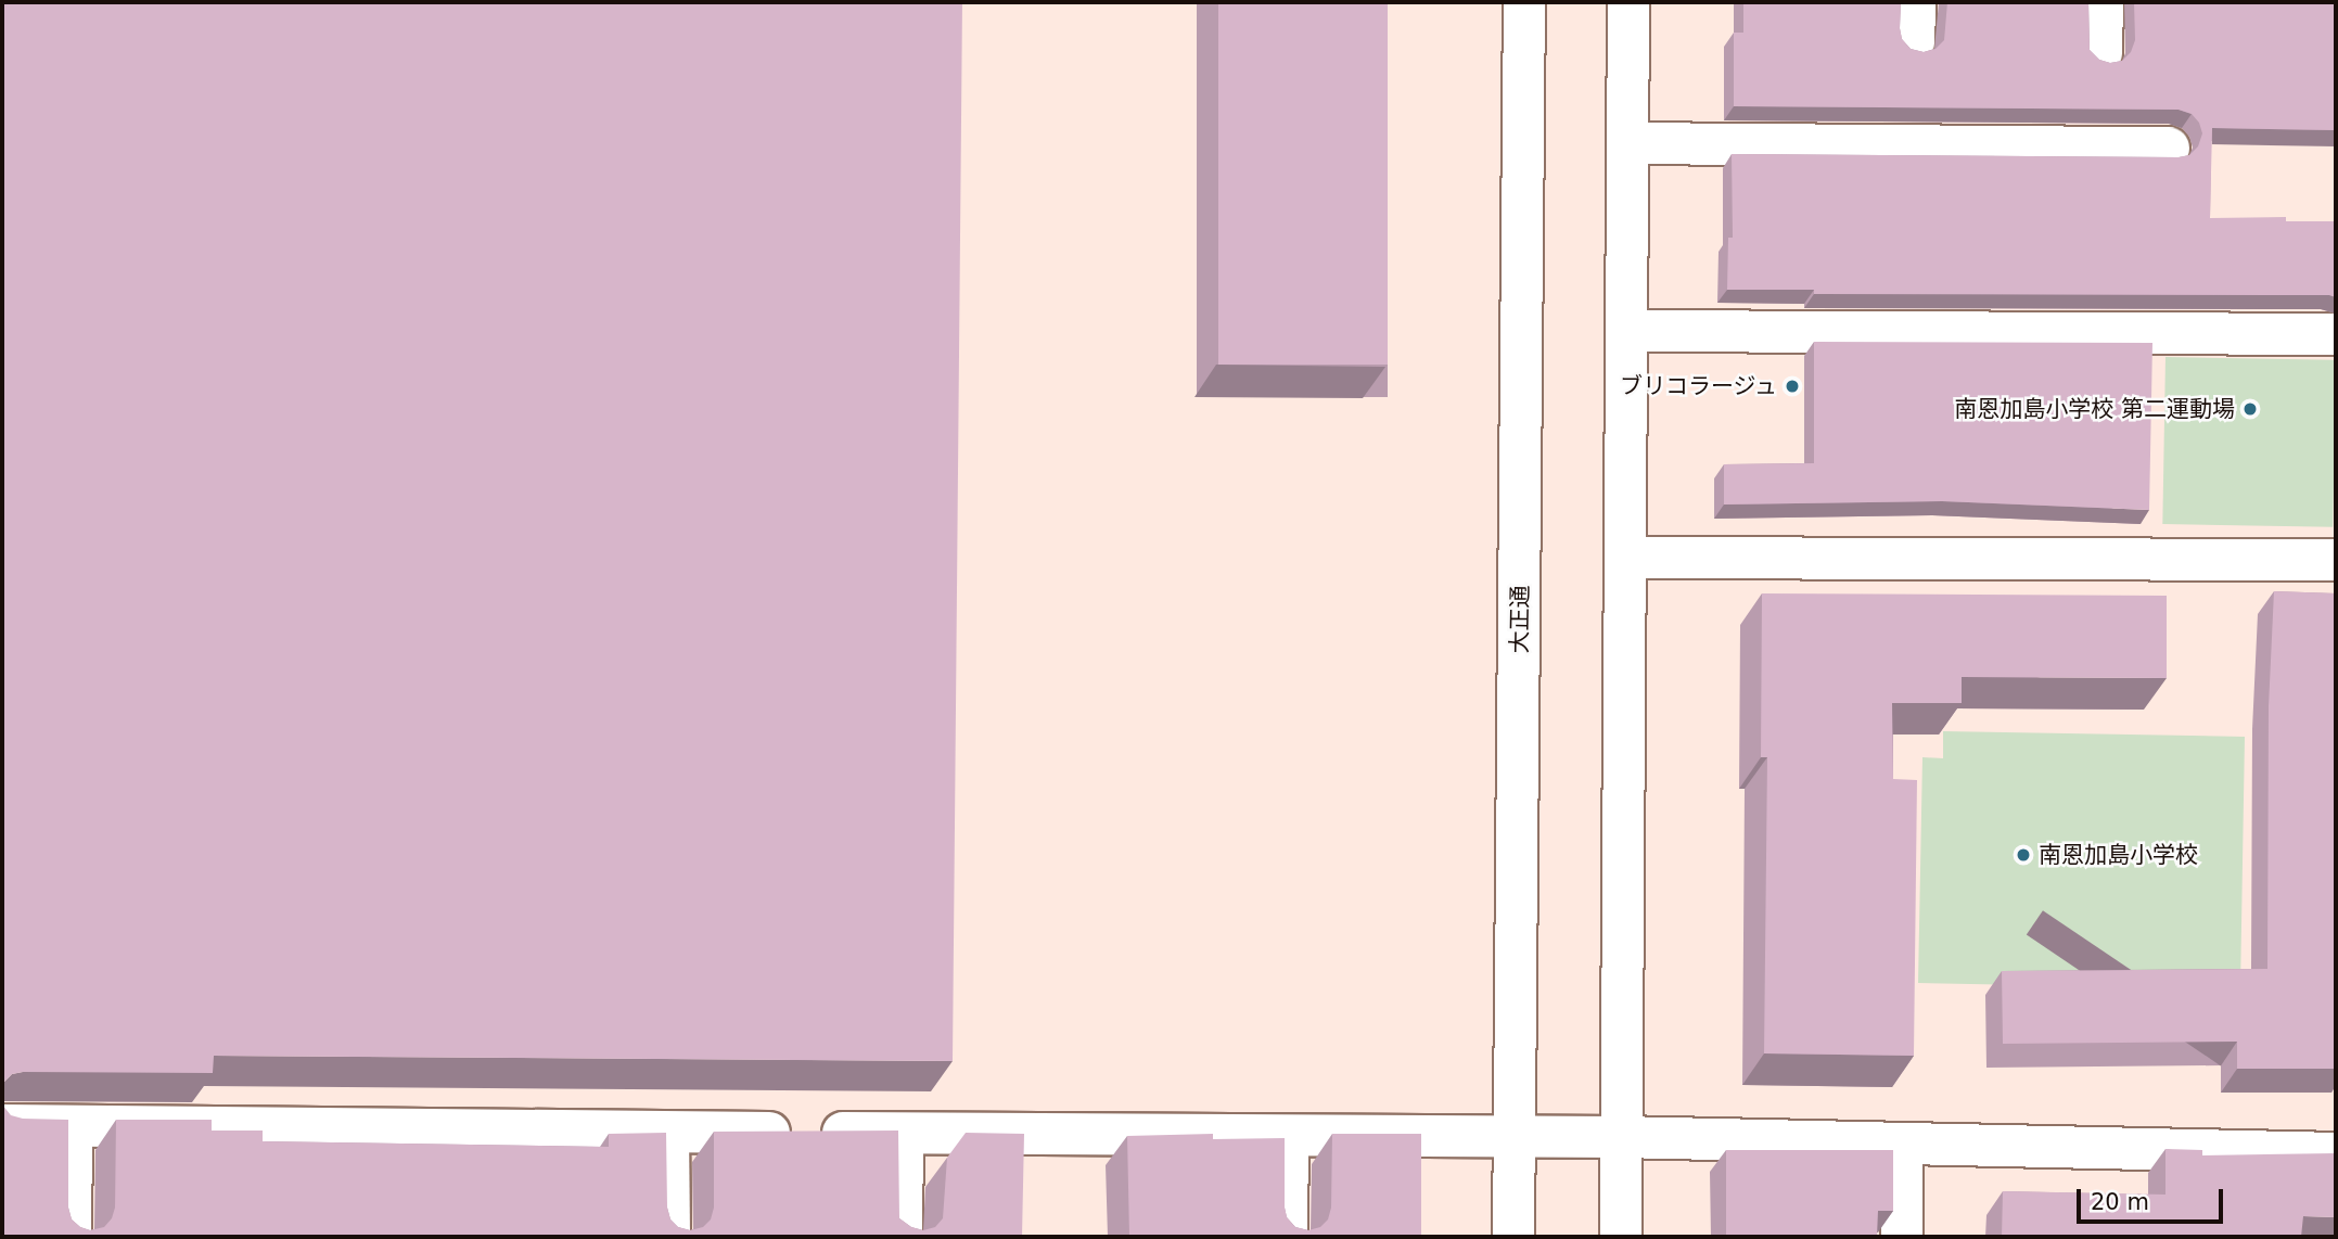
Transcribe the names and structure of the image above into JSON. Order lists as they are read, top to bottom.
{
  "streets": {
    "street": ["大正通"]
  },
  "places": ["ブリコラージュ", "南恩加島小学校 第二運動場", "南恩加島小学校"],
  "scale_bar": "20 m"
}
